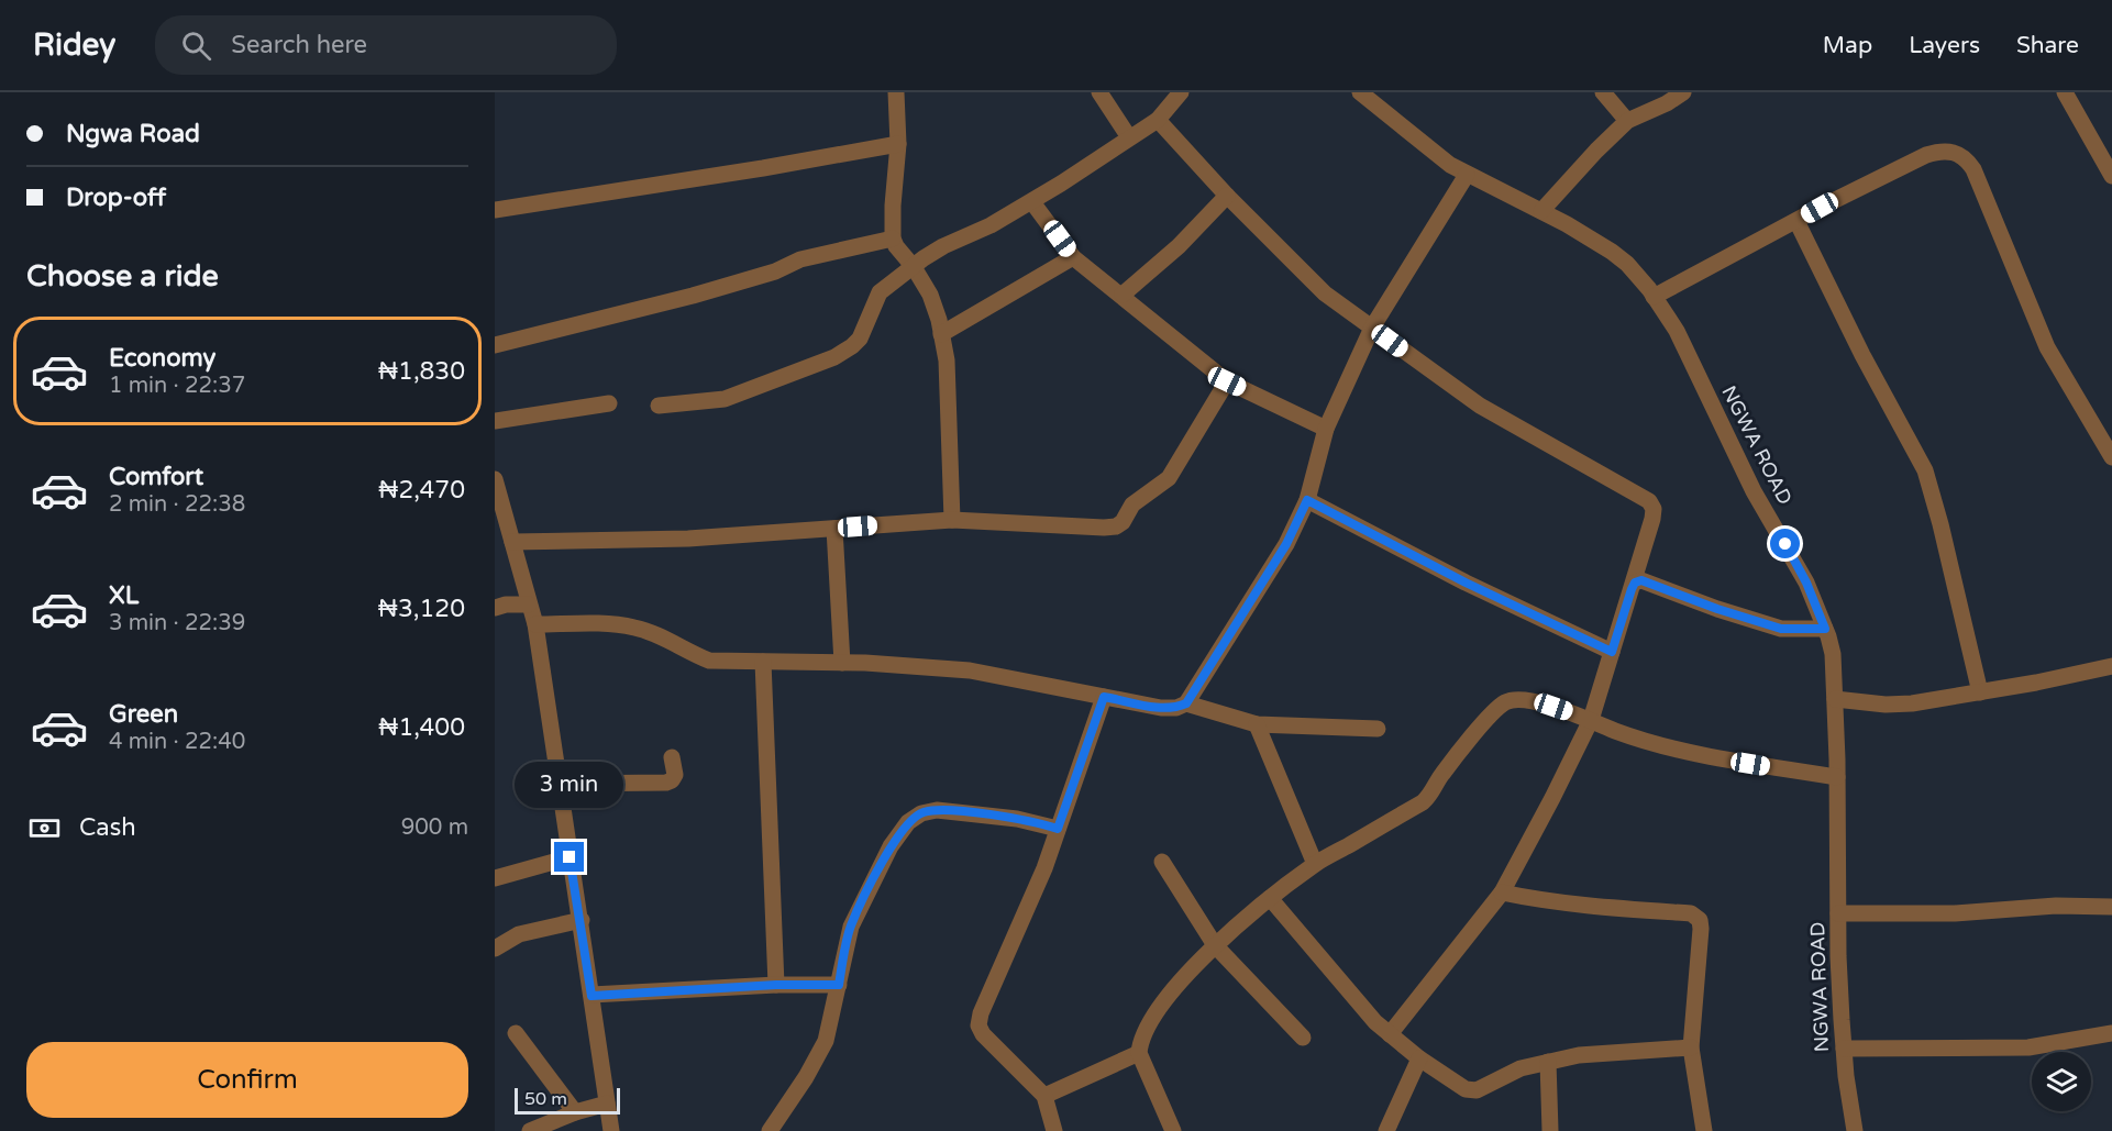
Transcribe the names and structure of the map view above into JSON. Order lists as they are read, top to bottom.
{
  "streets": {
    "street": ["NGWA ROAD"]
  },
  "scale_bar": "50 m",
  "page": {
    "header": "Ridey",
    "search": "Search here",
    "nav": ["Map", "Layers", "Share"],
    "banner": ["Ngwa Road", "Drop-off"],
    "heading": "Choose a ride",
    "list": [
      {
        "name": "Economy",
        "note": "1 min · 22:37",
        "value": "₦1,830"
      },
      {
        "name": "Comfort",
        "note": "2 min · 22:38",
        "value": "₦2,470"
      },
      {
        "name": "XL",
        "note": "3 min · 22:39",
        "value": "₦3,120"
      },
      {
        "name": "Green",
        "note": "4 min · 22:40",
        "value": "₦1,400"
      }
    ],
    "bubble": "3 min",
    "pay": ["Cash", "900 m"],
    "buttons": "Confirm",
    "scale": "50 m"
  }
}
